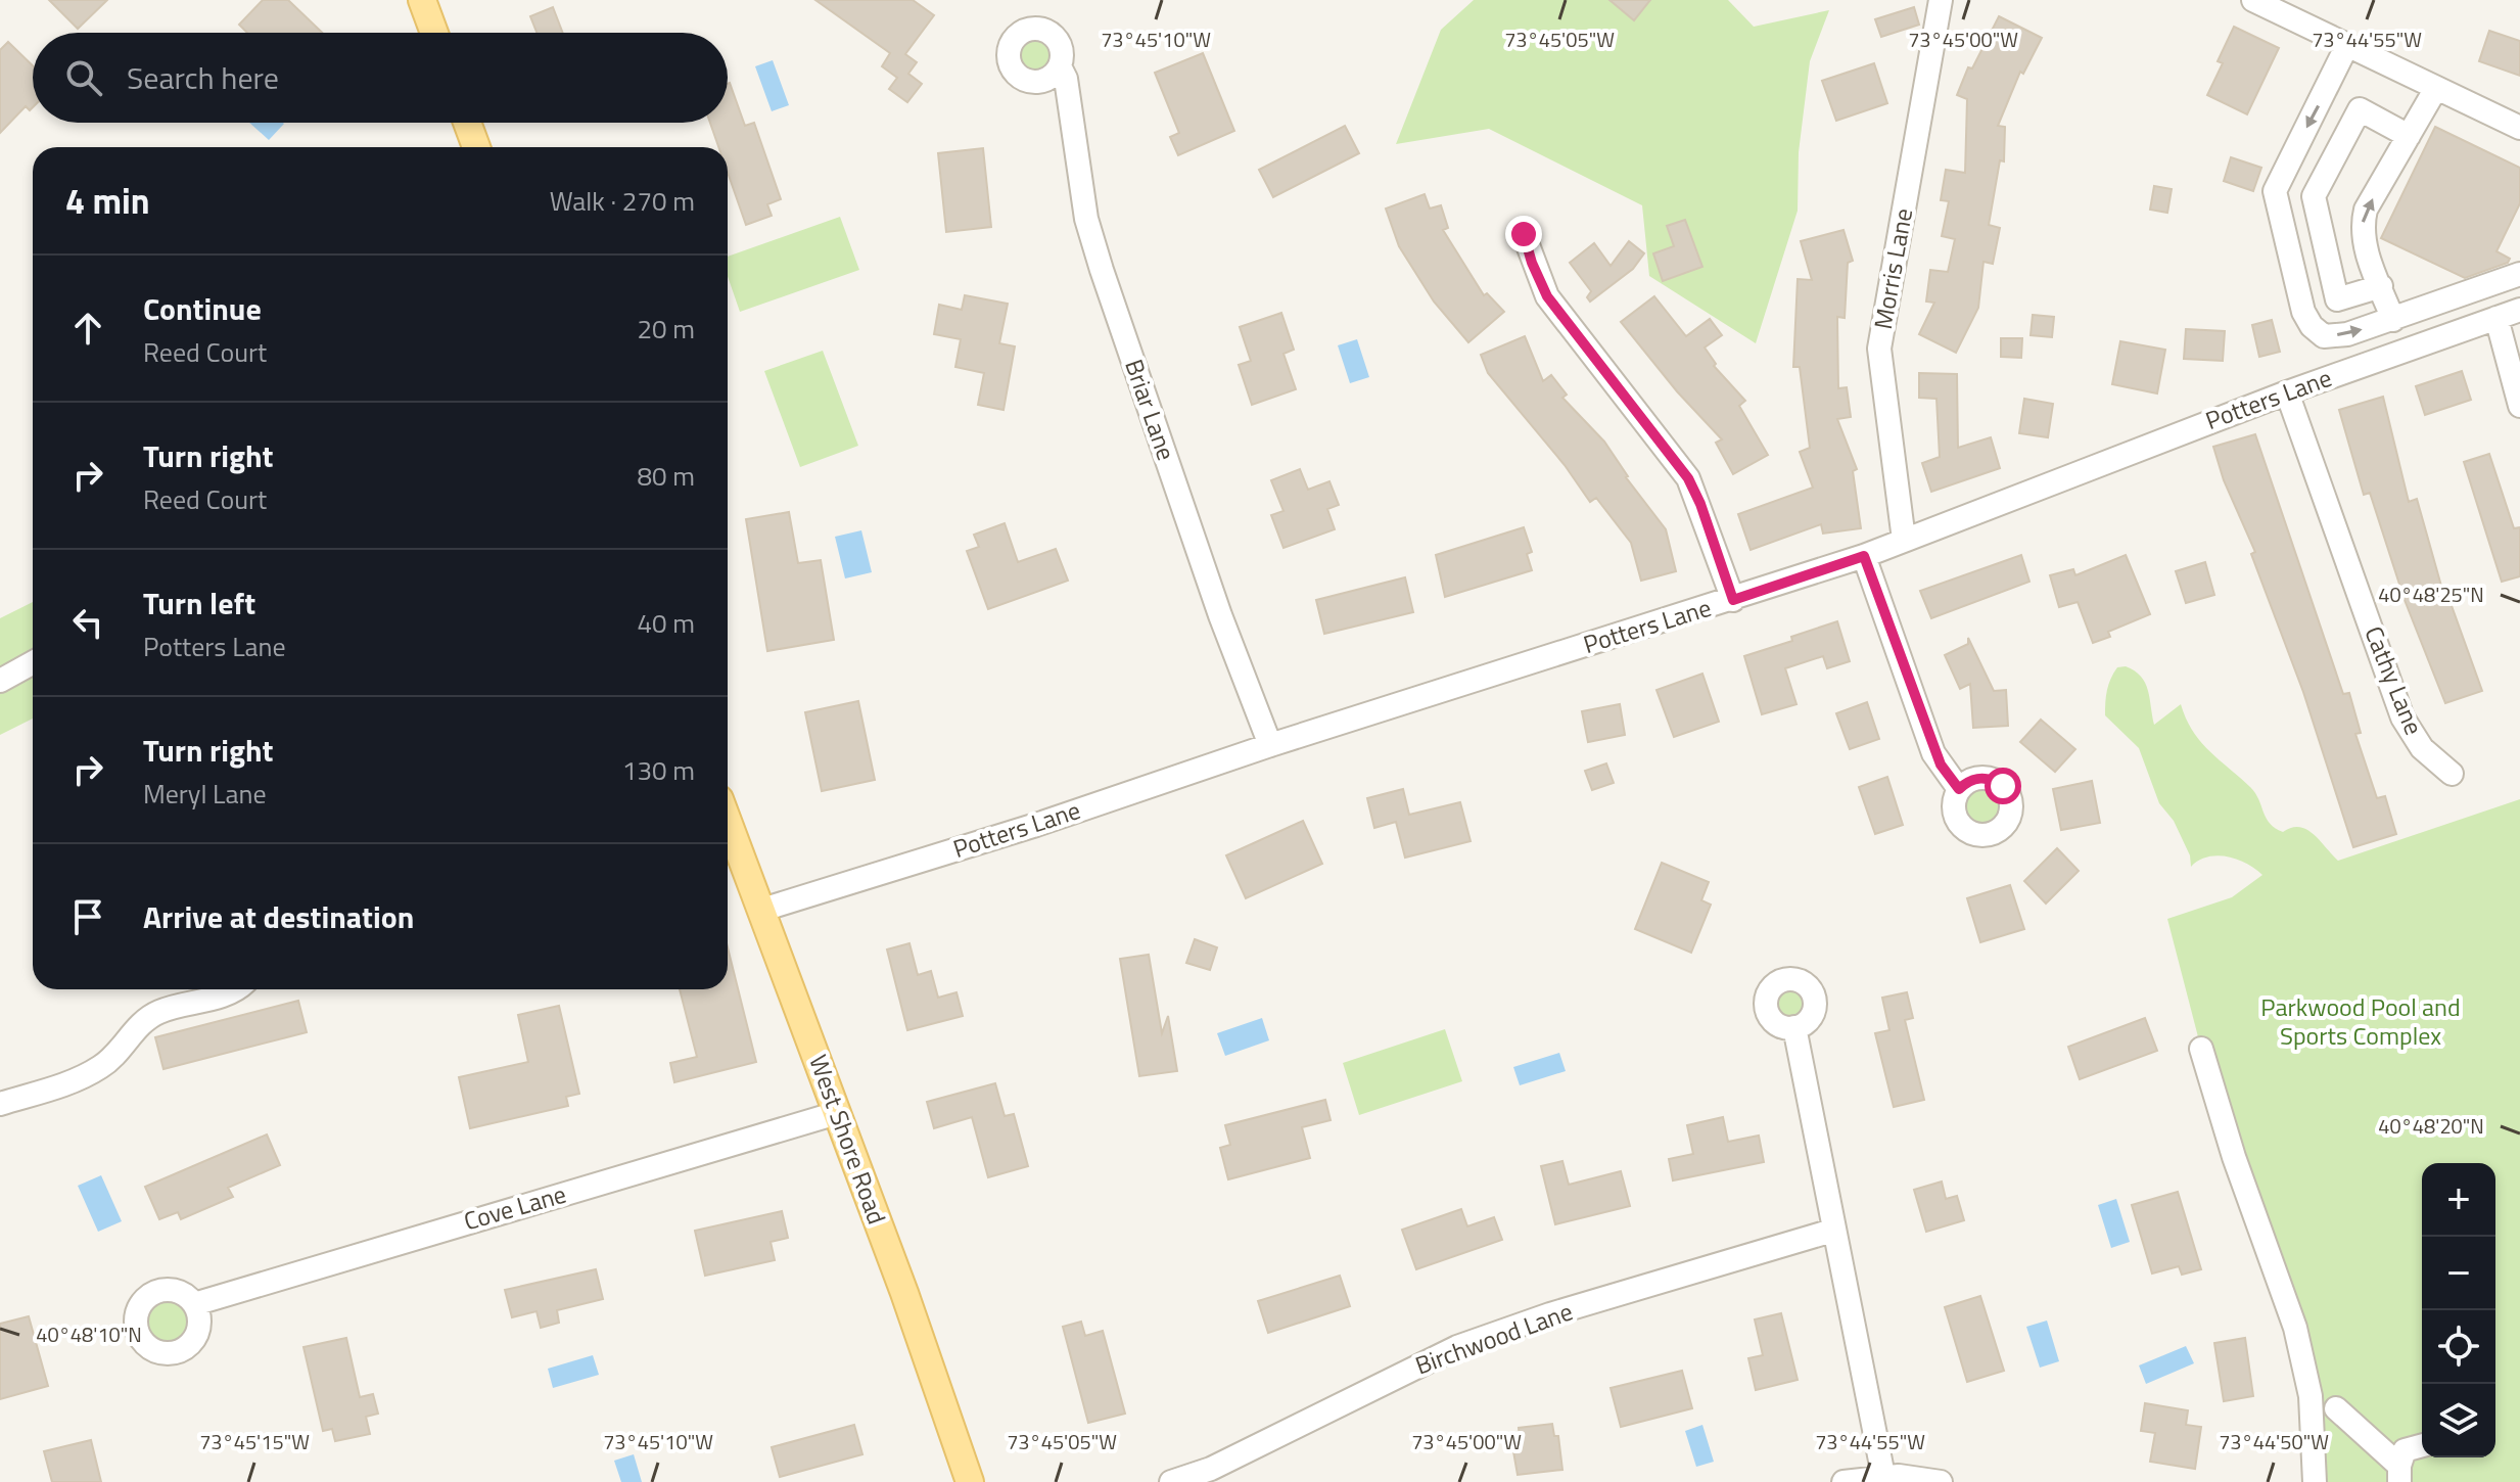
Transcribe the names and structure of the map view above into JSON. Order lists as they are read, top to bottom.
{
  "streets": {
    "main road": ["West Shore Road"],
    "street": [
      "Morris Lane",
      "Potters Lane",
      "Briar Lane",
      "Cathy Lane",
      "Cove Lane",
      "Birchwood Lane"
    ]
  },
  "crossings": [
    ["Morris Lane", "Potters Lane"],
    ["Potters Lane", "Briar Lane"],
    ["Potters Lane", "Cathy Lane"],
    ["Potters Lane", "West Shore Road"],
    ["West Shore Road", "Cove Lane"]
  ],
  "parks": ["Parkwood Pool and Sports Complex"],
  "page": {
    "search": "Search here",
    "heading": ["4 min", "Walk · 270 m"],
    "list": [
      ["Continue", "Reed Court", "20 m"],
      ["Turn right", "Reed Court", "80 m"],
      ["Turn left", "Potters Lane", "40 m"],
      ["Turn right", "Meryl Lane", "130 m"],
      "Arrive at destination"
    ],
    "map_buttons": ["+", "−"]
  },
  "coordinates": [
    "73°45'10\"W",
    "73°45'05\"W",
    "73°45'00\"W",
    "73°44'55\"W",
    "40°48'25\"N",
    "40°48'20\"N",
    "40°48'10\"N",
    "73°45'15\"W",
    "73°44'50\"W"
  ]
}
